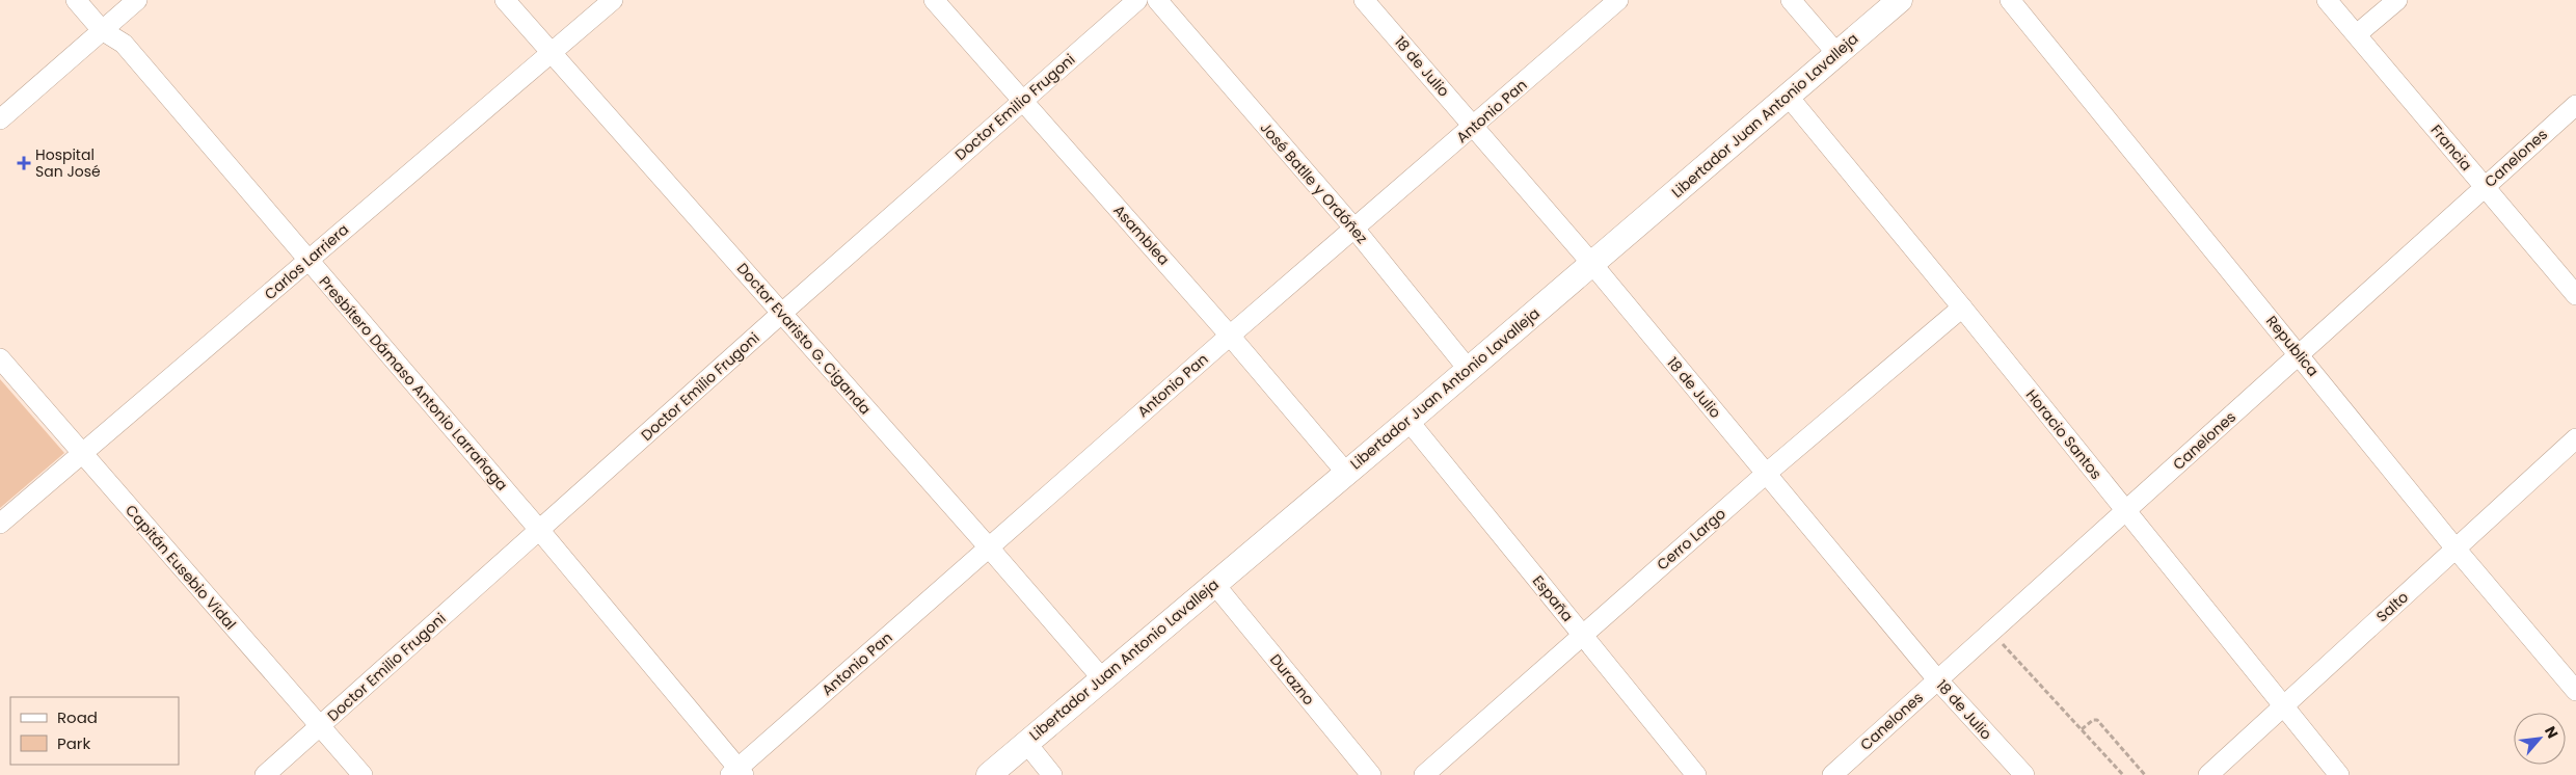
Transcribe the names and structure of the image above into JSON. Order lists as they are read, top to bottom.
{
  "streets": {
    "street": [
      "18 de Julio",
      "Doctor Emilio Frugoni",
      "Antonio Pan",
      "Libertador Juan Antonio Lavalleja",
      "Francia",
      "Canelones",
      "José Batlle y Ordóñez",
      "Asamblea",
      "Carlos Larriera",
      "Doctor Evaristo G. Ciganda",
      "Republica",
      "Presbítero Dámaso Antonio Larrañaga",
      "Horacio Santos",
      "Cerro Largo",
      "Capitán Eusebio Vidal",
      "España",
      "Salto",
      "Durazno"
    ]
  },
  "crossings": [
    ["18 de Julio", "Antonio Pan"],
    ["18 de Julio", "Libertador Juan Antonio Lavalleja"],
    ["18 de Julio", "Canelones"],
    ["18 de Julio", "Cerro Largo"],
    ["Doctor Emilio Frugoni", "Asamblea"],
    ["Doctor Emilio Frugoni", "Doctor Evaristo G. Ciganda"],
    ["Doctor Emilio Frugoni", "Presbítero Dámaso Antonio Larrañaga"],
    ["Doctor Emilio Frugoni", "Capitán Eusebio Vidal"],
    ["Antonio Pan", "José Batlle y Ordóñez"],
    ["Antonio Pan", "Asamblea"],
    ["Antonio Pan", "Doctor Evaristo G. Ciganda"],
    ["Antonio Pan", "Presbítero Dámaso Antonio Larrañaga"],
    ["Libertador Juan Antonio Lavalleja", "José Batlle y Ordóñez"],
    ["Libertador Juan Antonio Lavalleja", "Asamblea"],
    ["Libertador Juan Antonio Lavalleja", "Doctor Evaristo G. Ciganda"],
    ["Libertador Juan Antonio Lavalleja", "Horacio Santos"],
    ["Libertador Juan Antonio Lavalleja", "España"],
    ["Libertador Juan Antonio Lavalleja", "Durazno"],
    ["Francia", "Canelones"],
    ["Canelones", "Republica"],
    ["Canelones", "Horacio Santos"],
    ["Carlos Larriera", "Doctor Evaristo G. Ciganda"],
    ["Carlos Larriera", "Presbítero Dámaso Antonio Larrañaga"],
    ["Carlos Larriera", "Capitán Eusebio Vidal"],
    ["Republica", "Salto"],
    ["Horacio Santos", "Cerro Largo"],
    ["Horacio Santos", "Salto"],
    ["Cerro Largo", "España"]
  ],
  "places": {
    "health": ["Hospital San José"]
  },
  "legend": ["Road", "Park"],
  "north": "top right"
}
